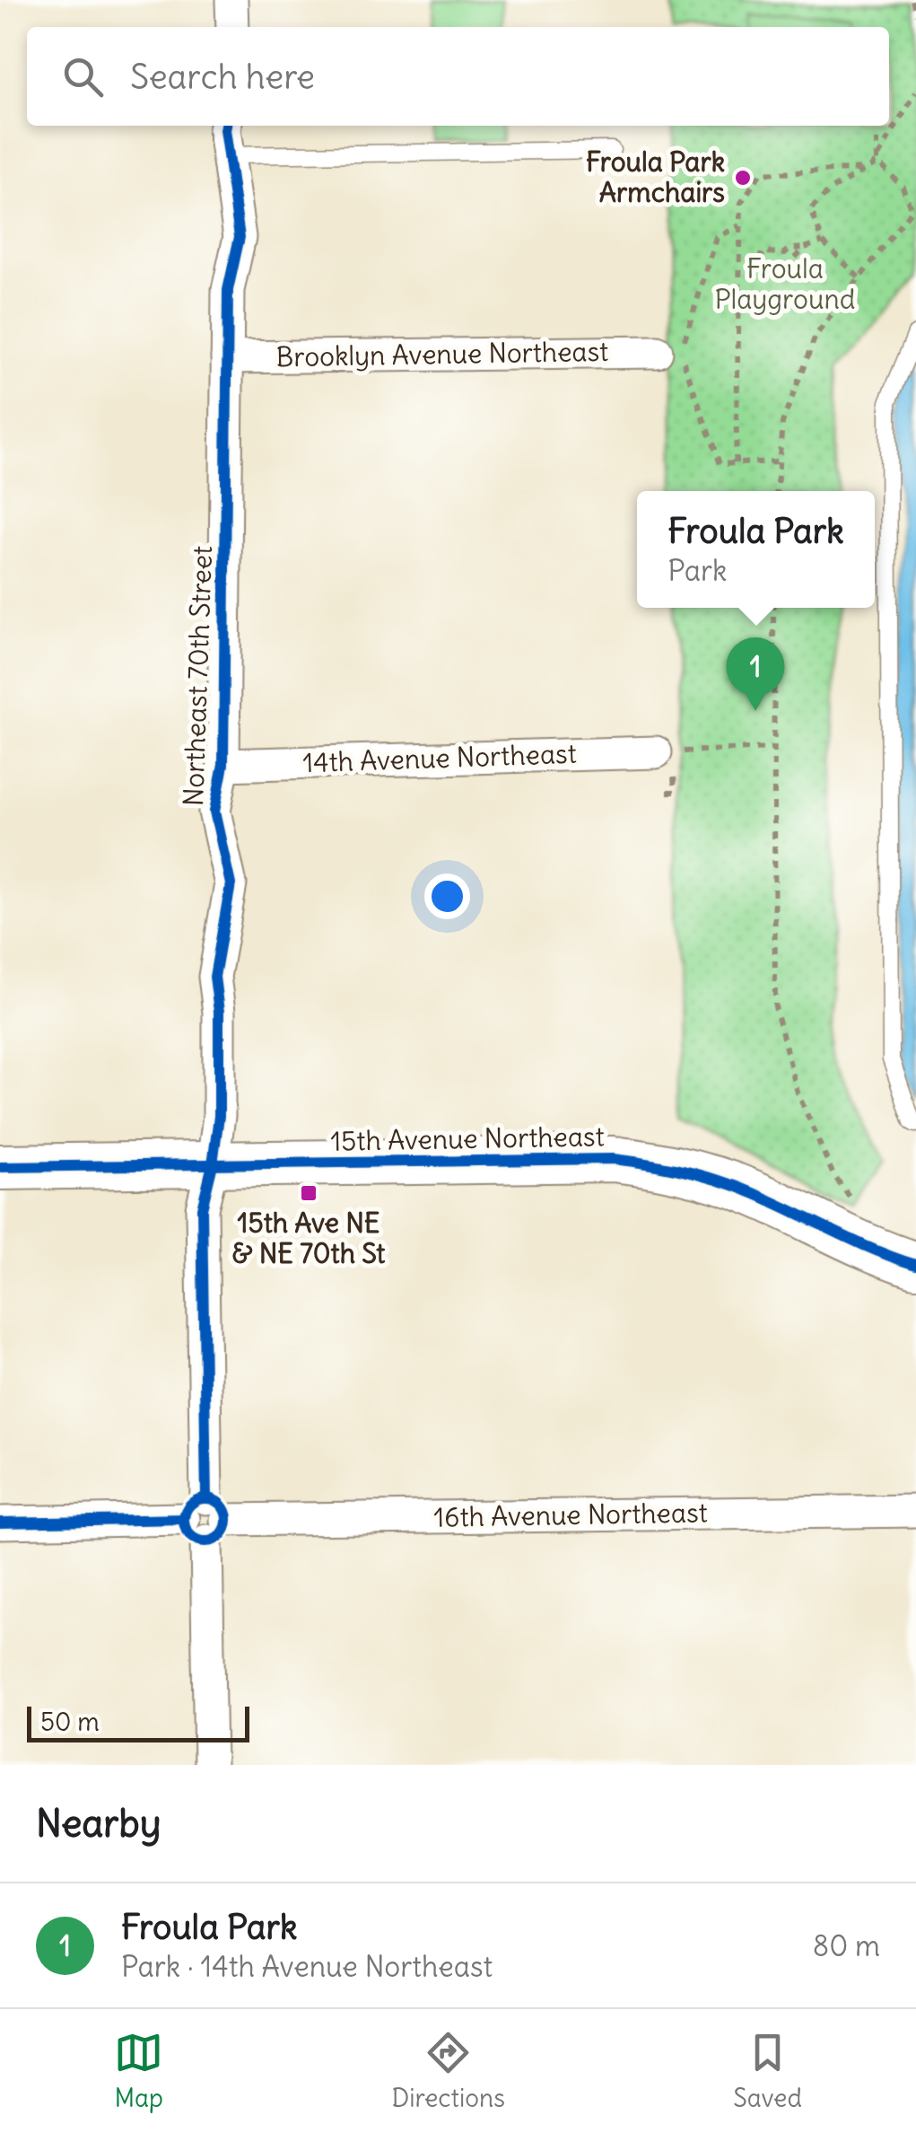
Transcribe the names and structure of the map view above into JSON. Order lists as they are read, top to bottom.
{
  "streets": {
    "main road": ["15th Avenue Northeast"],
    "street": [
      "Brooklyn Avenue Northeast",
      "Northeast 70th Street",
      "14th Avenue Northeast",
      "16th Avenue Northeast"
    ]
  },
  "crossings": [
    ["Brooklyn Avenue Northeast", "Northeast 70th Street"],
    ["Northeast 70th Street", "14th Avenue Northeast"],
    ["Northeast 70th Street", "15th Avenue Northeast"],
    ["Northeast 70th Street", "16th Avenue Northeast"]
  ],
  "parks": ["Froula Playground"],
  "places": {
    "other": ["Froula Park Armchairs"],
    "transit": ["15th Ave NE & NE 70th St"]
  },
  "scale_bar": "50 m",
  "page": {
    "search": "Search here",
    "popup": ["Froula Park", "Park"],
    "pins": "1",
    "scale": "50 m",
    "heading": "Nearby",
    "list": [
      {
        "mark": "1",
        "name": "Froula Park",
        "note": "Park · 14th Avenue Northeast",
        "value": "80 m"
      }
    ],
    "nav": ["Map", "Directions", "Saved"]
  }
}
